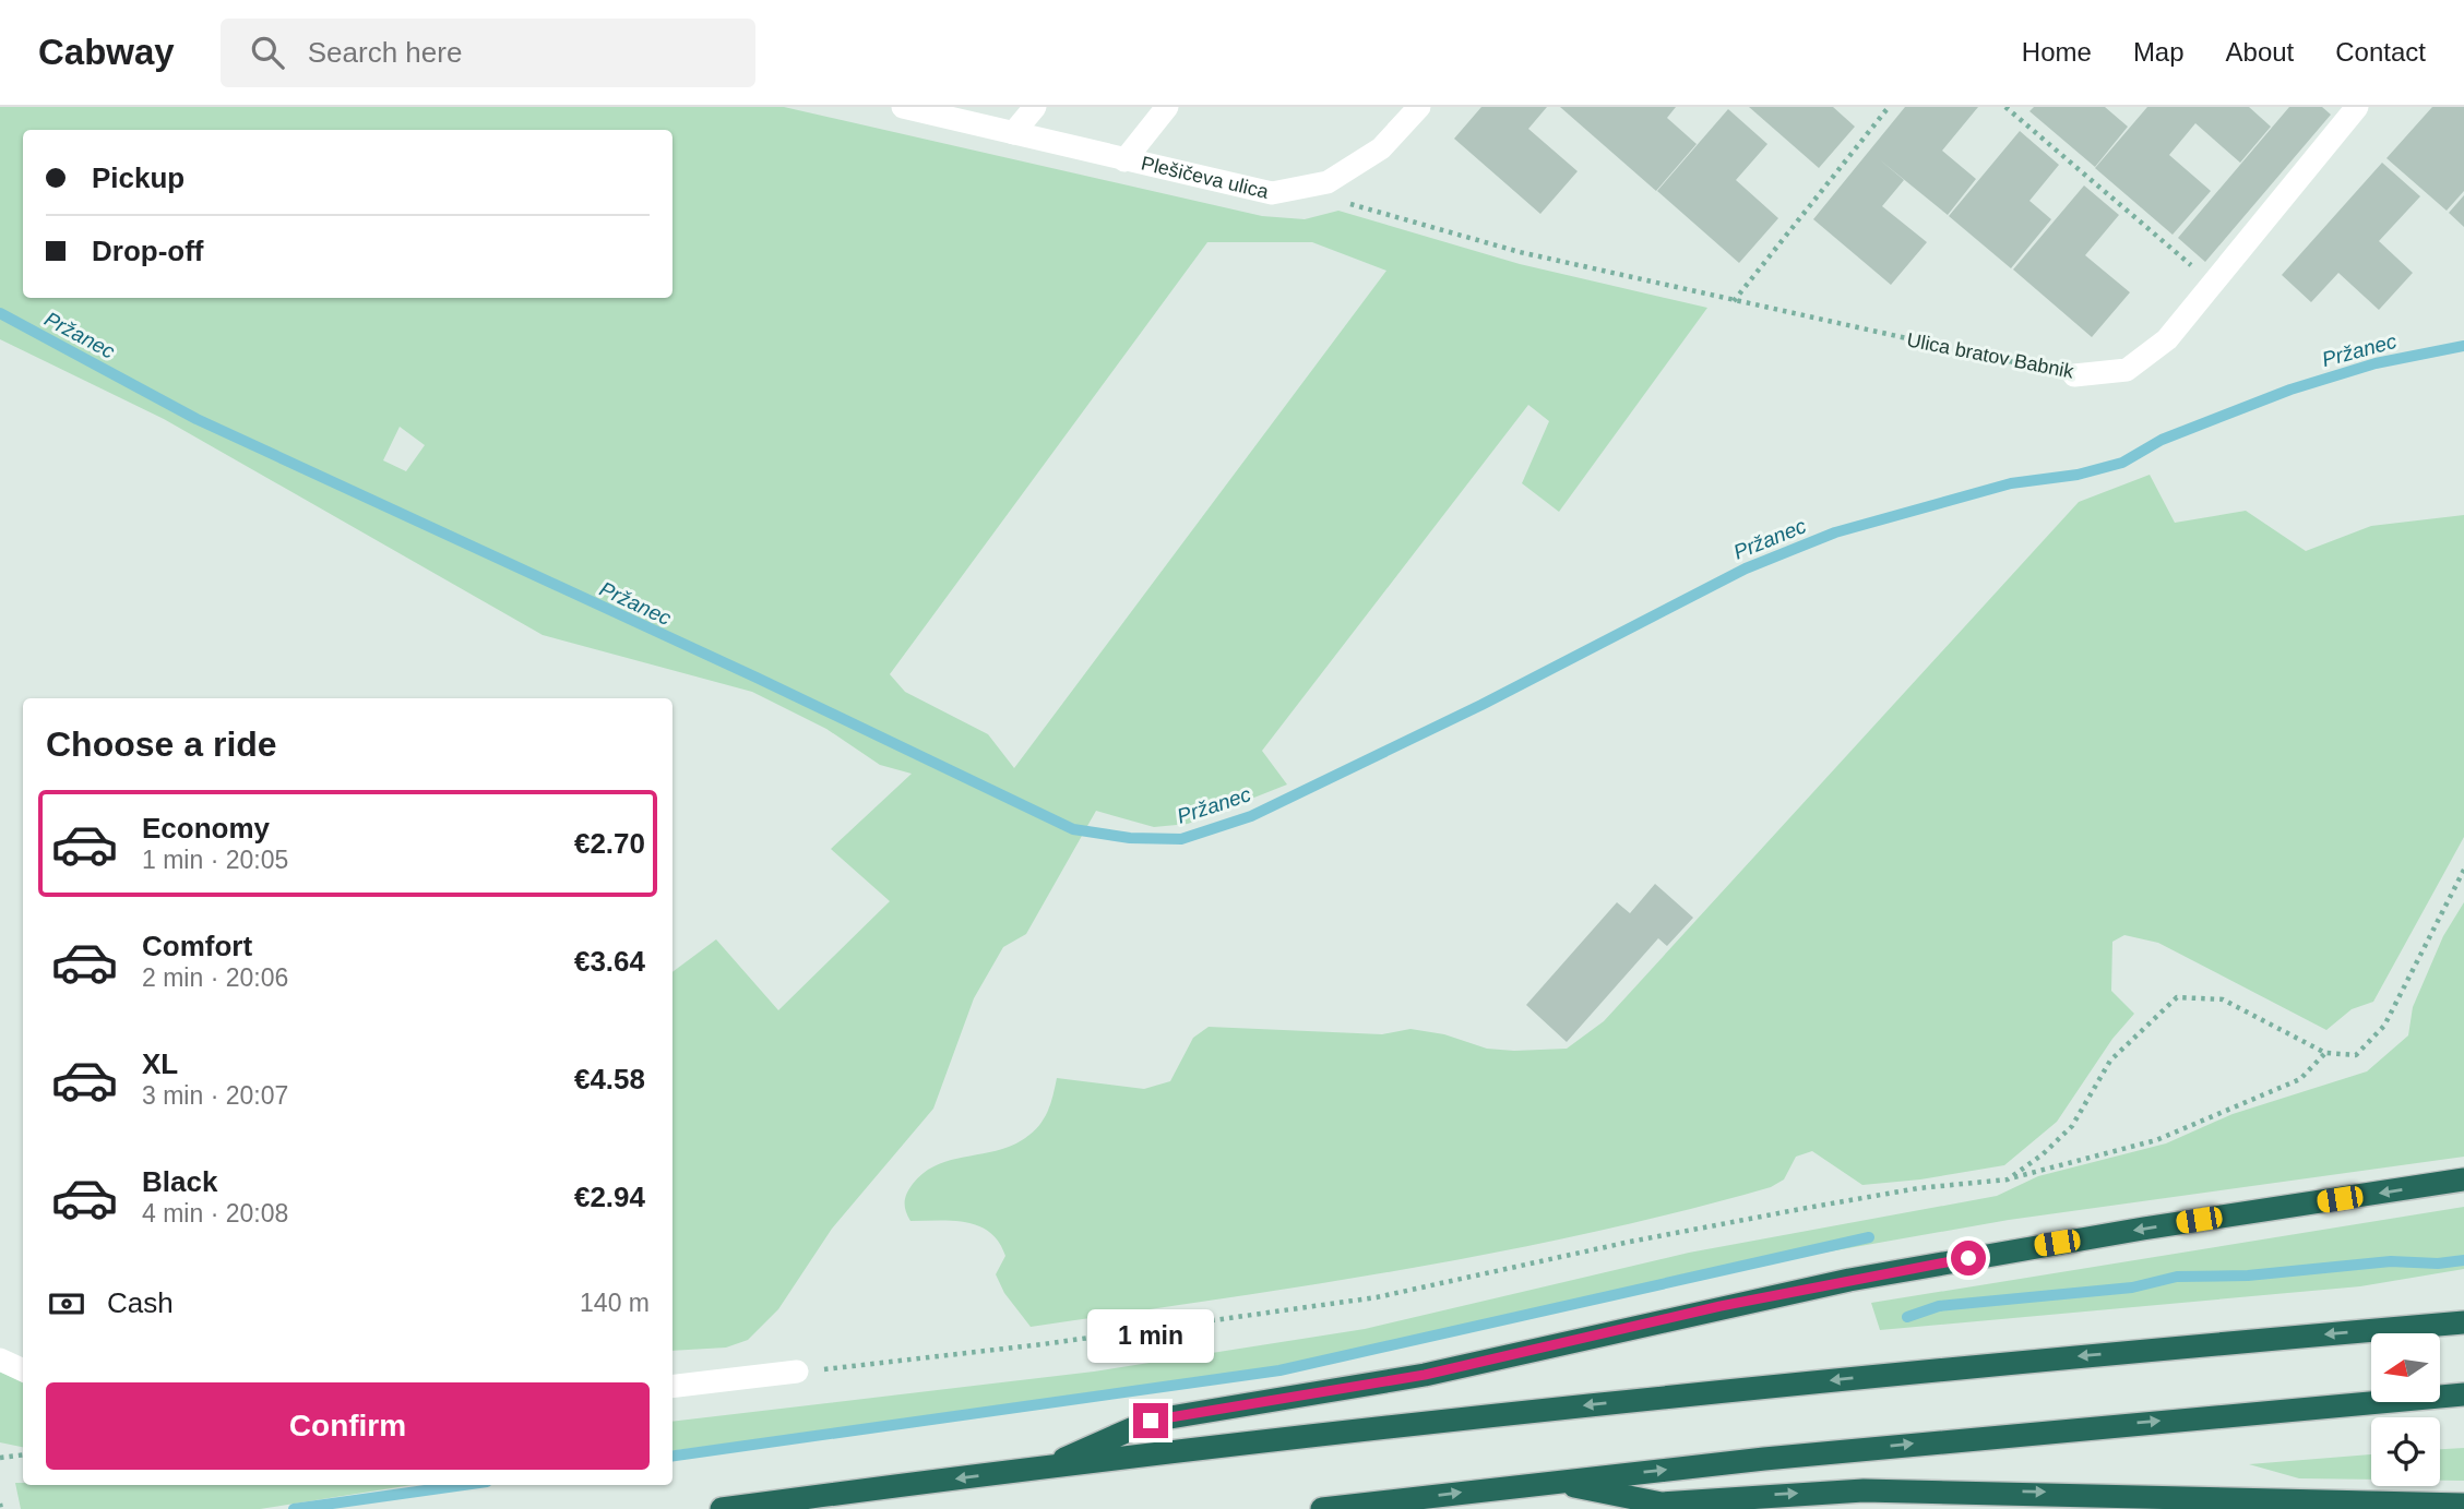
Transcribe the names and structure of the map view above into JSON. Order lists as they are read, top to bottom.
{
  "streets": {
    "street": ["Plešičeva ulica", "Ulica bratov Babnik"]
  },
  "crossings": [
    ["Plešičeva ulica", "Ulica bratov Babnik"]
  ],
  "water": ["Pržanec"],
  "north": "left",
  "page": {
    "header": "Cabway",
    "search": "Search here",
    "nav": [
      "Home",
      "Map",
      "About",
      "Contact"
    ],
    "banner": ["Pickup", "Drop-off"],
    "heading": "Choose a ride",
    "list": [
      {
        "name": "Economy",
        "note": "1 min · 20:05",
        "value": "€2.70"
      },
      {
        "name": "Comfort",
        "note": "2 min · 20:06",
        "value": "€3.64"
      },
      {
        "name": "XL",
        "note": "3 min · 20:07",
        "value": "€4.58"
      },
      {
        "name": "Black",
        "note": "4 min · 20:08",
        "value": "€2.94"
      }
    ],
    "pay": ["Cash", "140 m"],
    "bubble": "1 min",
    "buttons": "Confirm"
  }
}
